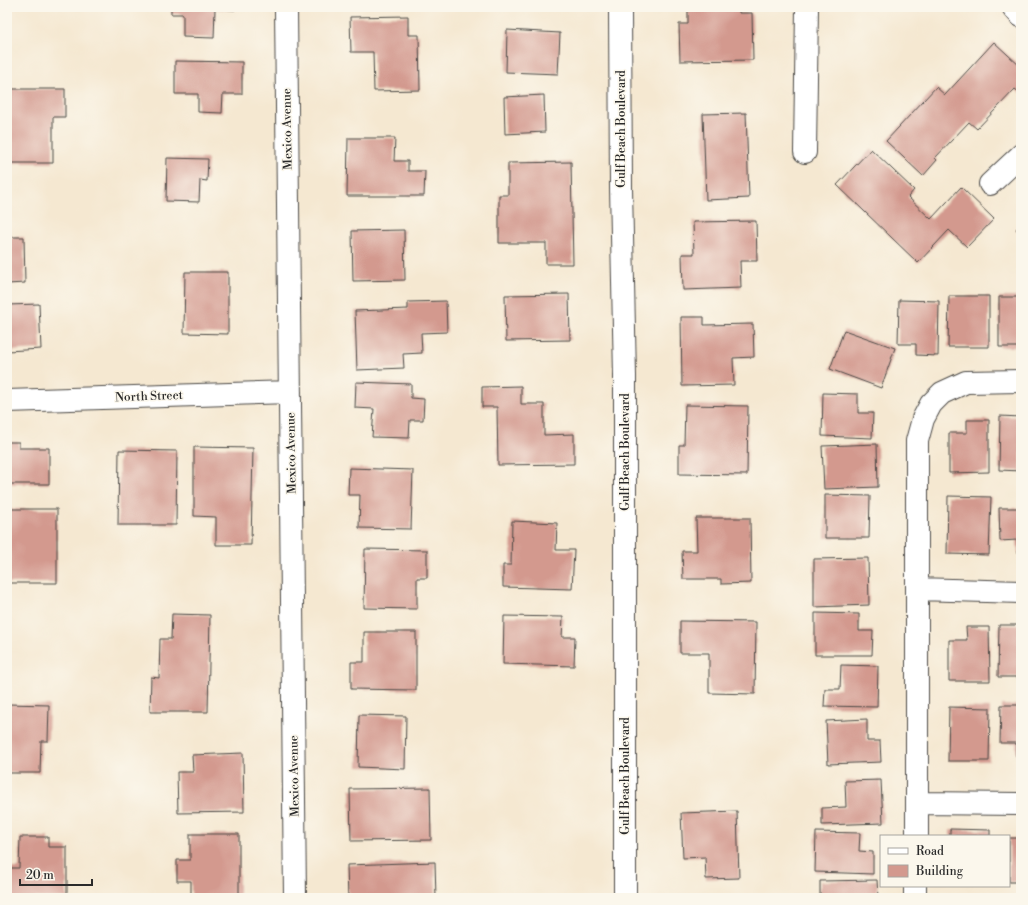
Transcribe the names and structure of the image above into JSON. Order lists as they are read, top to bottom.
{
  "streets": {
    "street": ["Mexico Avenue", "Gulf Beach Boulevard", "North Street"]
  },
  "crossings": [
    ["Mexico Avenue", "North Street"]
  ],
  "legend": ["Road", "Building"],
  "scale_bar": "20 m"
}
